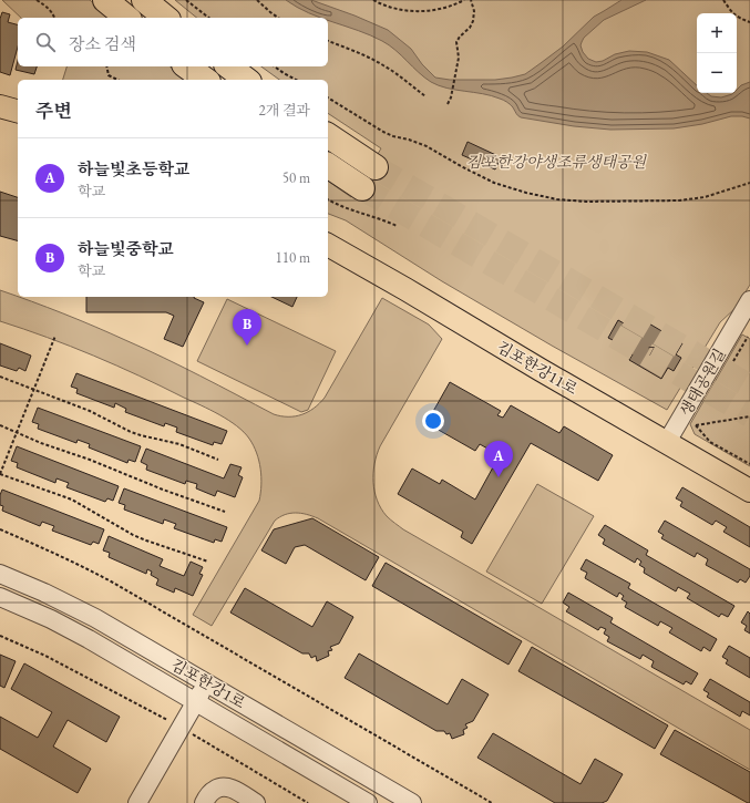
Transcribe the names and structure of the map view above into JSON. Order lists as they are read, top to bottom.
{
  "streets": {
    "main road": ["김포한강11로"],
    "street": ["생태공원길", "김포한강1로"]
  },
  "crossings": [
    ["김포한강11로", "생태공원길"]
  ],
  "parks": ["김포한강야생조류생태공원"],
  "house_numbers": ["7"],
  "page": {
    "map_buttons": ["+", "−"],
    "search": "장소 검색",
    "heading": ["주변", "2개 결과"],
    "list": [
      {
        "mark": "A",
        "name": "하늘빛초등학교",
        "note": "학교",
        "value": "50 m"
      },
      {
        "mark": "B",
        "name": "하늘빛중학교",
        "note": "학교",
        "value": "110 m"
      }
    ],
    "pins": ["B", "A"]
  }
}
